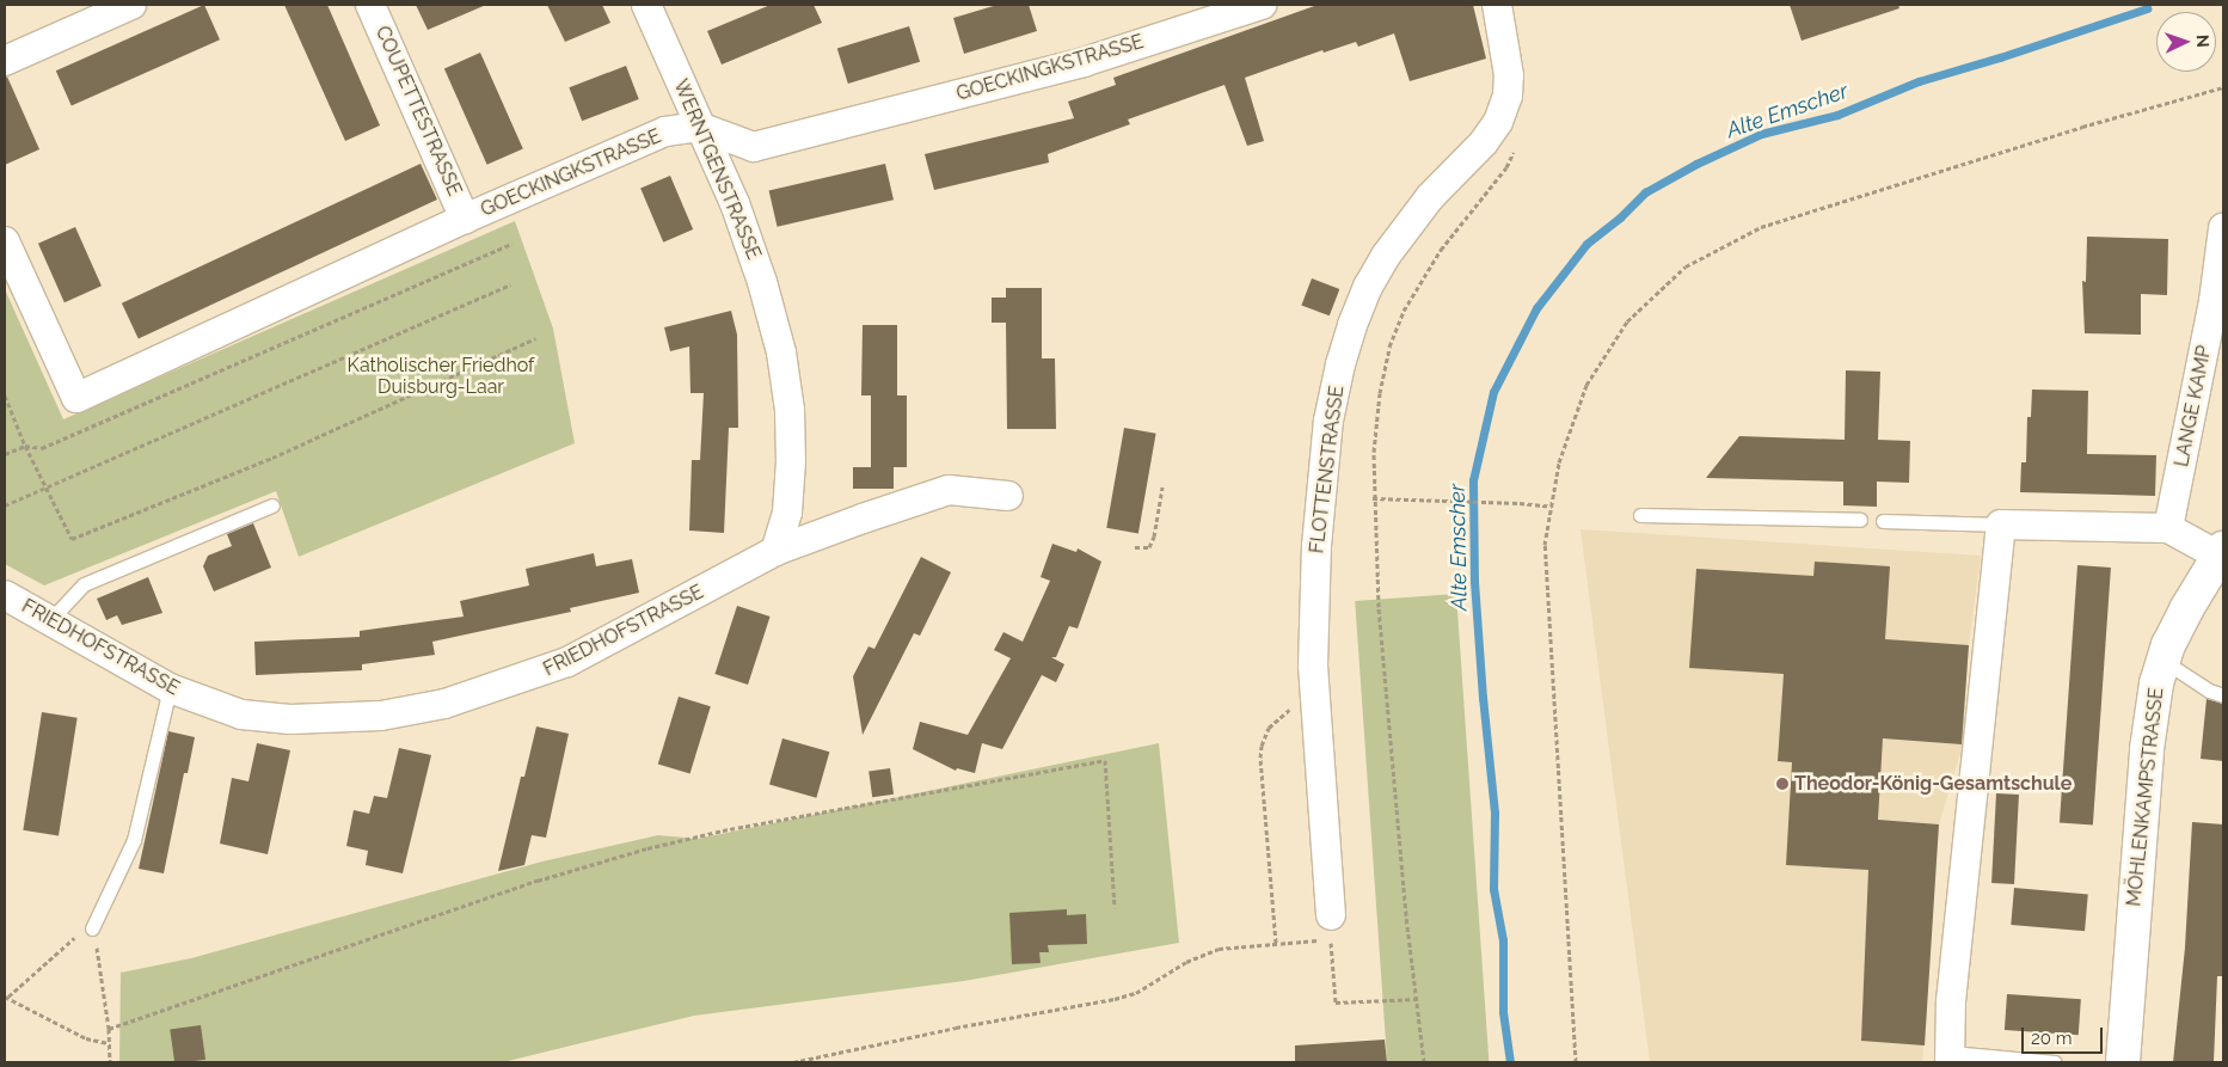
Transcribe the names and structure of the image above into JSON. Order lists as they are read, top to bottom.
{
  "streets": {
    "street": [
      "GOECKINGKSTRASSE",
      "COUPETTESTRASSE",
      "WERNTGENSTRASSE",
      "LANGE KAMP",
      "FLOTTENSTRASSE",
      "FRIEDHOFSTRASSE",
      "MÖHLENKAMPSTRASSE"
    ]
  },
  "crossings": [
    ["GOECKINGKSTRASSE", "COUPETTESTRASSE"],
    ["GOECKINGKSTRASSE", "WERNTGENSTRASSE"],
    ["WERNTGENSTRASSE", "FRIEDHOFSTRASSE"]
  ],
  "water": ["Alte Emscher"],
  "parks": ["Katholischer Friedhof Duisburg-Laar"],
  "places": ["Theodor-König-Gesamtschule"],
  "scale_bar": "20 m",
  "north": "right"
}
